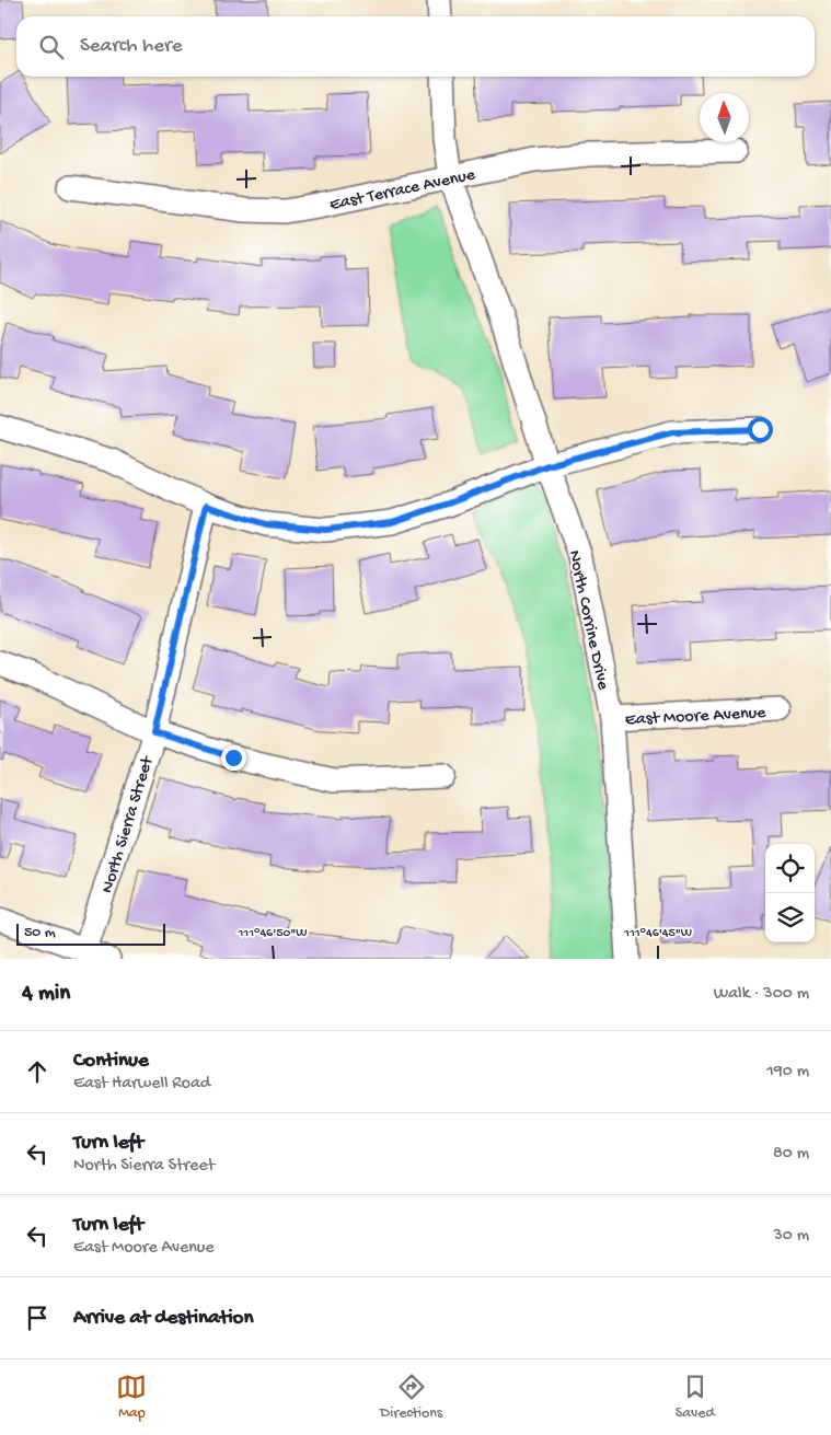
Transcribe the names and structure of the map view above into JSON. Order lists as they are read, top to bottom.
{
  "streets": {
    "street": [
      "East Terrace Avenue",
      "North Corrine Drive",
      "East Moore Avenue",
      "North Sierra Street"
    ]
  },
  "crossings": [
    ["East Terrace Avenue", "North Corrine Drive"],
    ["North Corrine Drive", "East Moore Avenue"]
  ],
  "scale_bar": "50 m",
  "north": "top",
  "page": {
    "search": "Search here",
    "scale": "50 m",
    "heading": ["4 min", "Walk · 300 m"],
    "list": [
      ["Continue", "East Harwell Road", "190 m"],
      ["Turn left", "North Sierra Street", "80 m"],
      ["Turn left", "East Moore Avenue", "30 m"],
      "Arrive at destination"
    ],
    "nav": ["Map", "Directions", "Saved"]
  },
  "coordinates": ["111°46'50\"W", "111°46'45\"W"]
}
